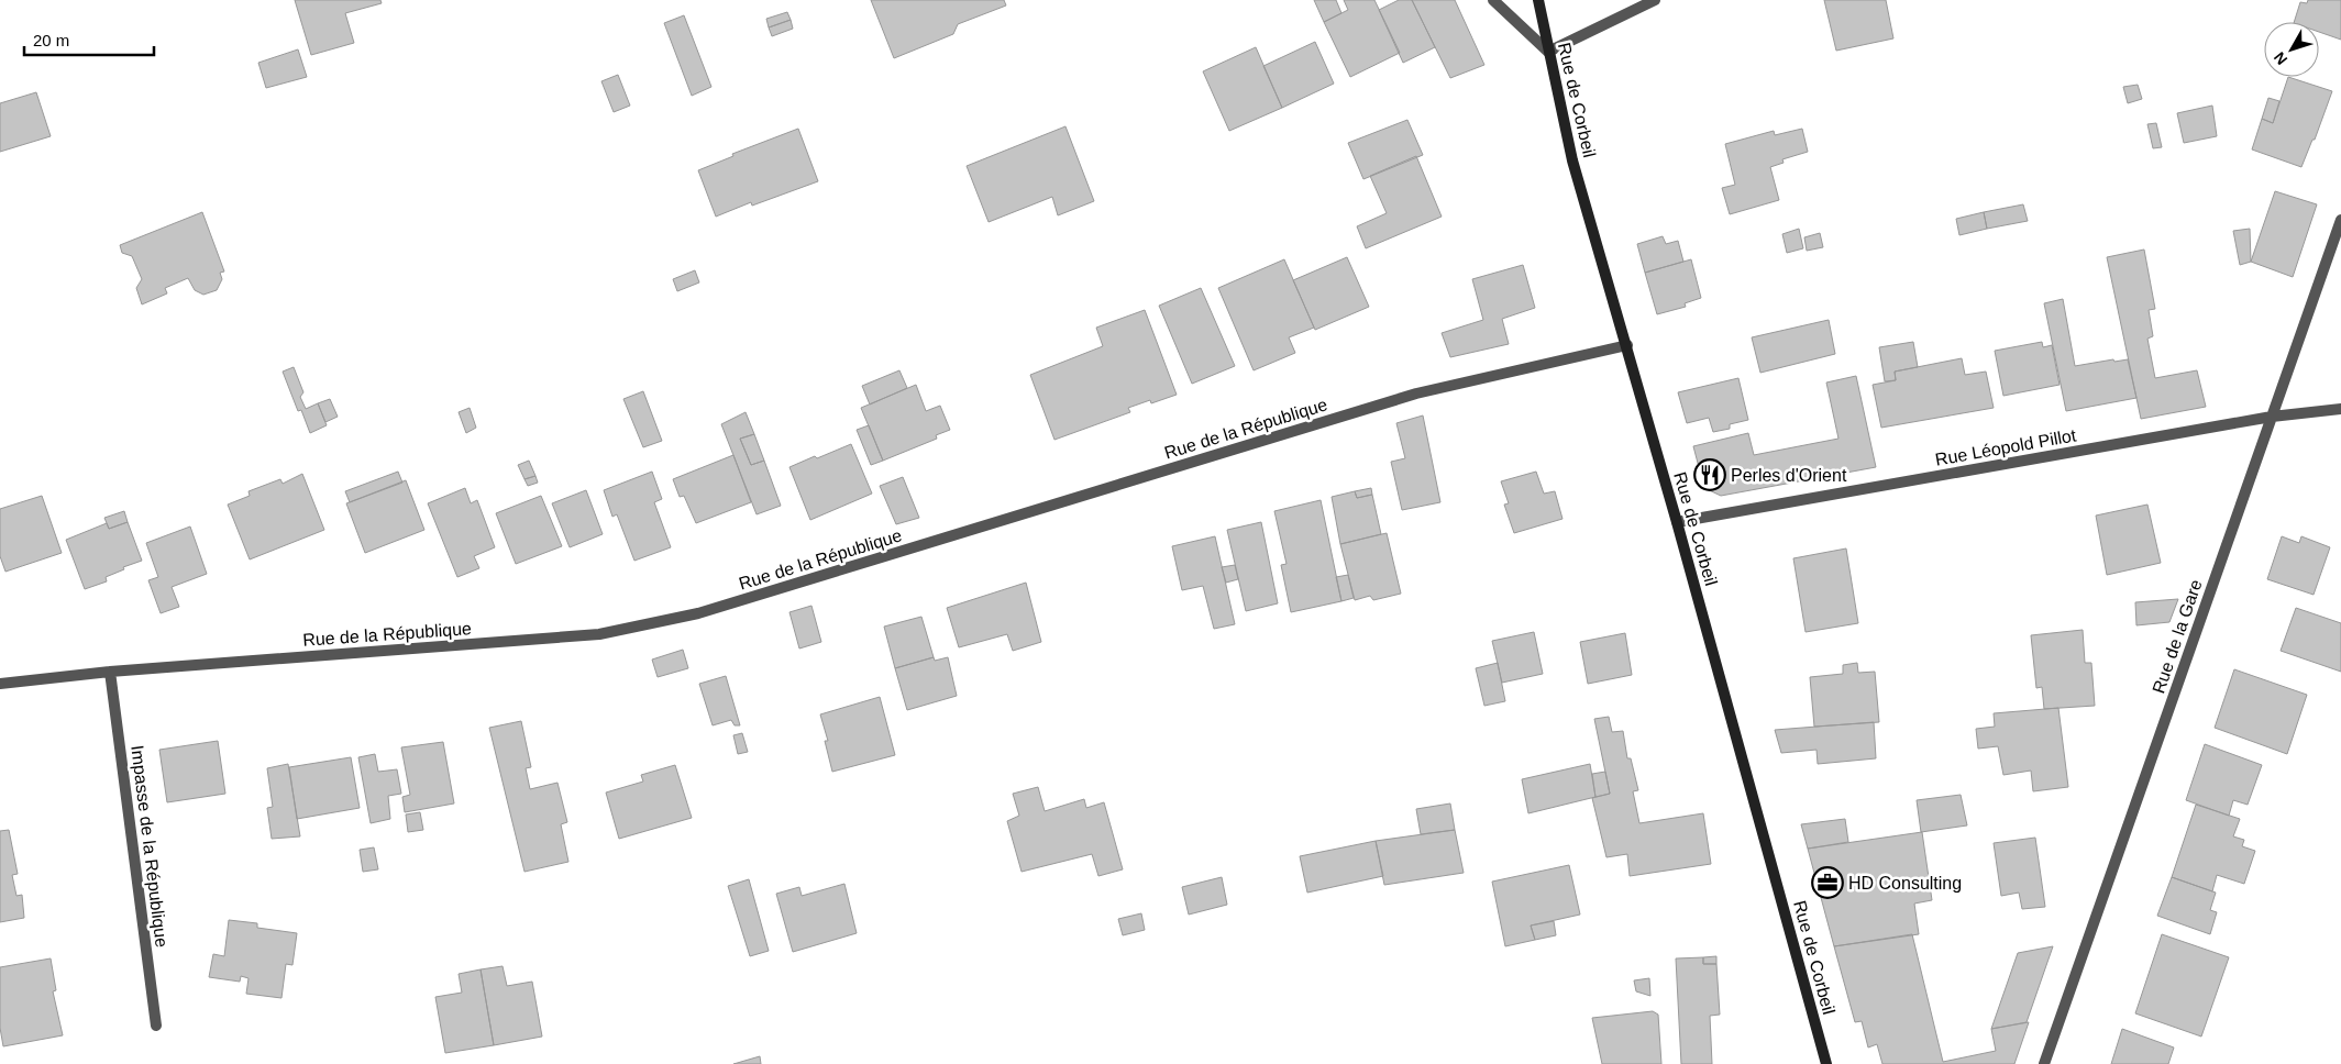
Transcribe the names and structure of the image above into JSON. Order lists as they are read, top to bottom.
{
  "streets": {
    "main road": ["Rue de Corbeil"],
    "street": [
      "Rue de la République",
      "Rue Léopold Pillot",
      "Rue de la Gare",
      "Impasse de la République"
    ]
  },
  "crossings": [
    ["Rue de Corbeil", "Rue de la République"],
    ["Rue de Corbeil", "Rue Léopold Pillot"],
    ["Rue de la République", "Impasse de la République"],
    ["Rue Léopold Pillot", "Rue de la Gare"]
  ],
  "places": {
    "restaurant": ["Perles d'Orient"],
    "office": ["HD Consulting"]
  },
  "scale_bar": "20 m",
  "north": "bottom left"
}
